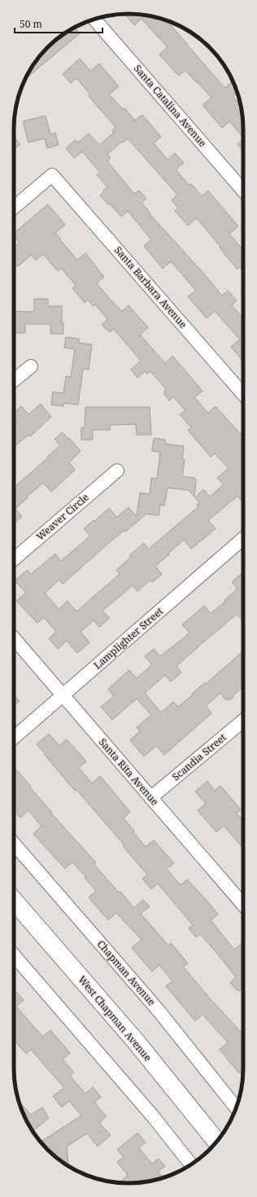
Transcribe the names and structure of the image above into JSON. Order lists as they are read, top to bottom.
{
  "streets": {
    "main road": ["West Chapman Avenue"],
    "street": [
      "Santa Catalina Avenue",
      "Santa Barbara Avenue",
      "Weaver Circle",
      "Lamplighter Street",
      "Scandia Street",
      "Santa Rita Avenue",
      "Chapman Avenue"
    ]
  },
  "crossings": [
    ["Lamplighter Street", "Santa Rita Avenue"],
    ["Scandia Street", "Santa Rita Avenue"]
  ],
  "scale_bar": "50 m"
}
